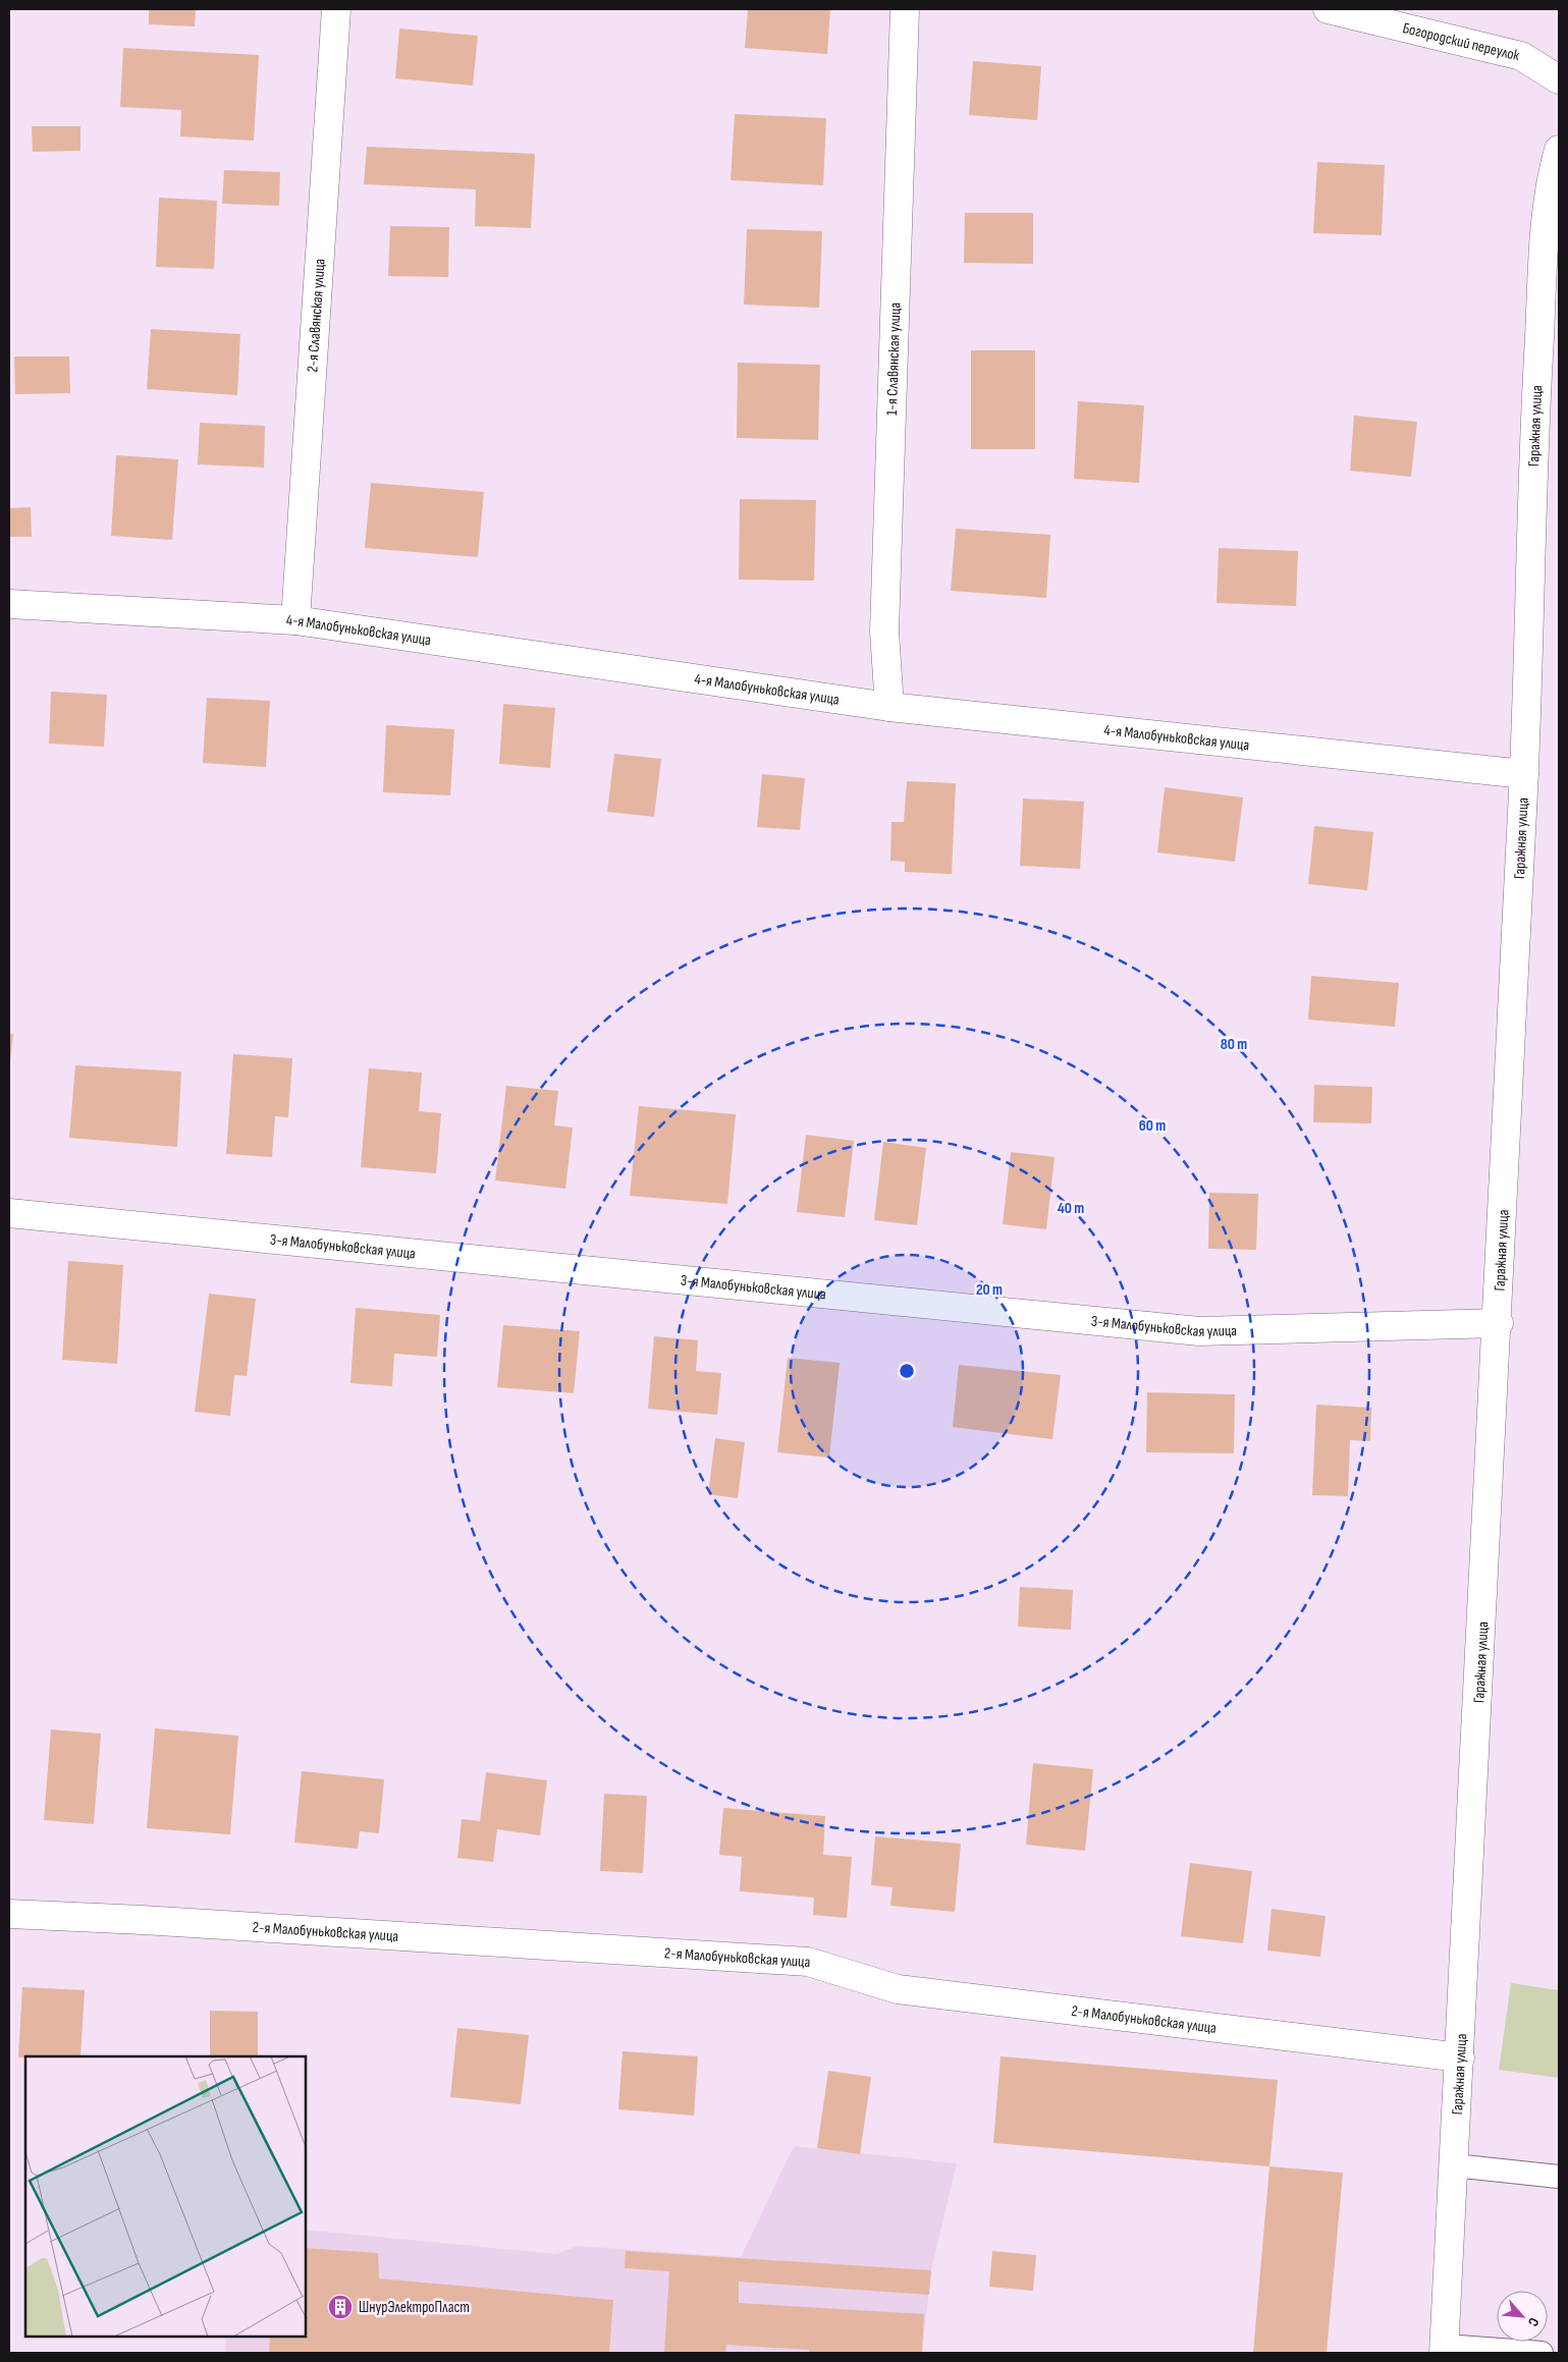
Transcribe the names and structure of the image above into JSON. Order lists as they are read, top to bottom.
{
  "streets": {
    "street": [
      "Богородский переулок",
      "2-я Славянская улица",
      "1-я Славянская улица",
      "Гаражная улица",
      "4-я Малобуньковская улица",
      "3-я Малобуньковская улица",
      "2-я Малобуньковская улица"
    ]
  },
  "crossings": [
    ["2-я Славянская улица", "4-я Малобуньковская улица"],
    ["1-я Славянская улица", "4-я Малобуньковская улица"],
    ["Гаражная улица", "4-я Малобуньковская улица"],
    ["Гаражная улица", "3-я Малобуньковская улица"],
    ["Гаражная улица", "2-я Малобуньковская улица"]
  ],
  "places": {
    "building": ["ШнурЭлектроПласт"]
  },
  "north": "bottom right",
  "rings": [
    "80 m",
    "60 m",
    "40 m",
    "20 m"
  ]
}
